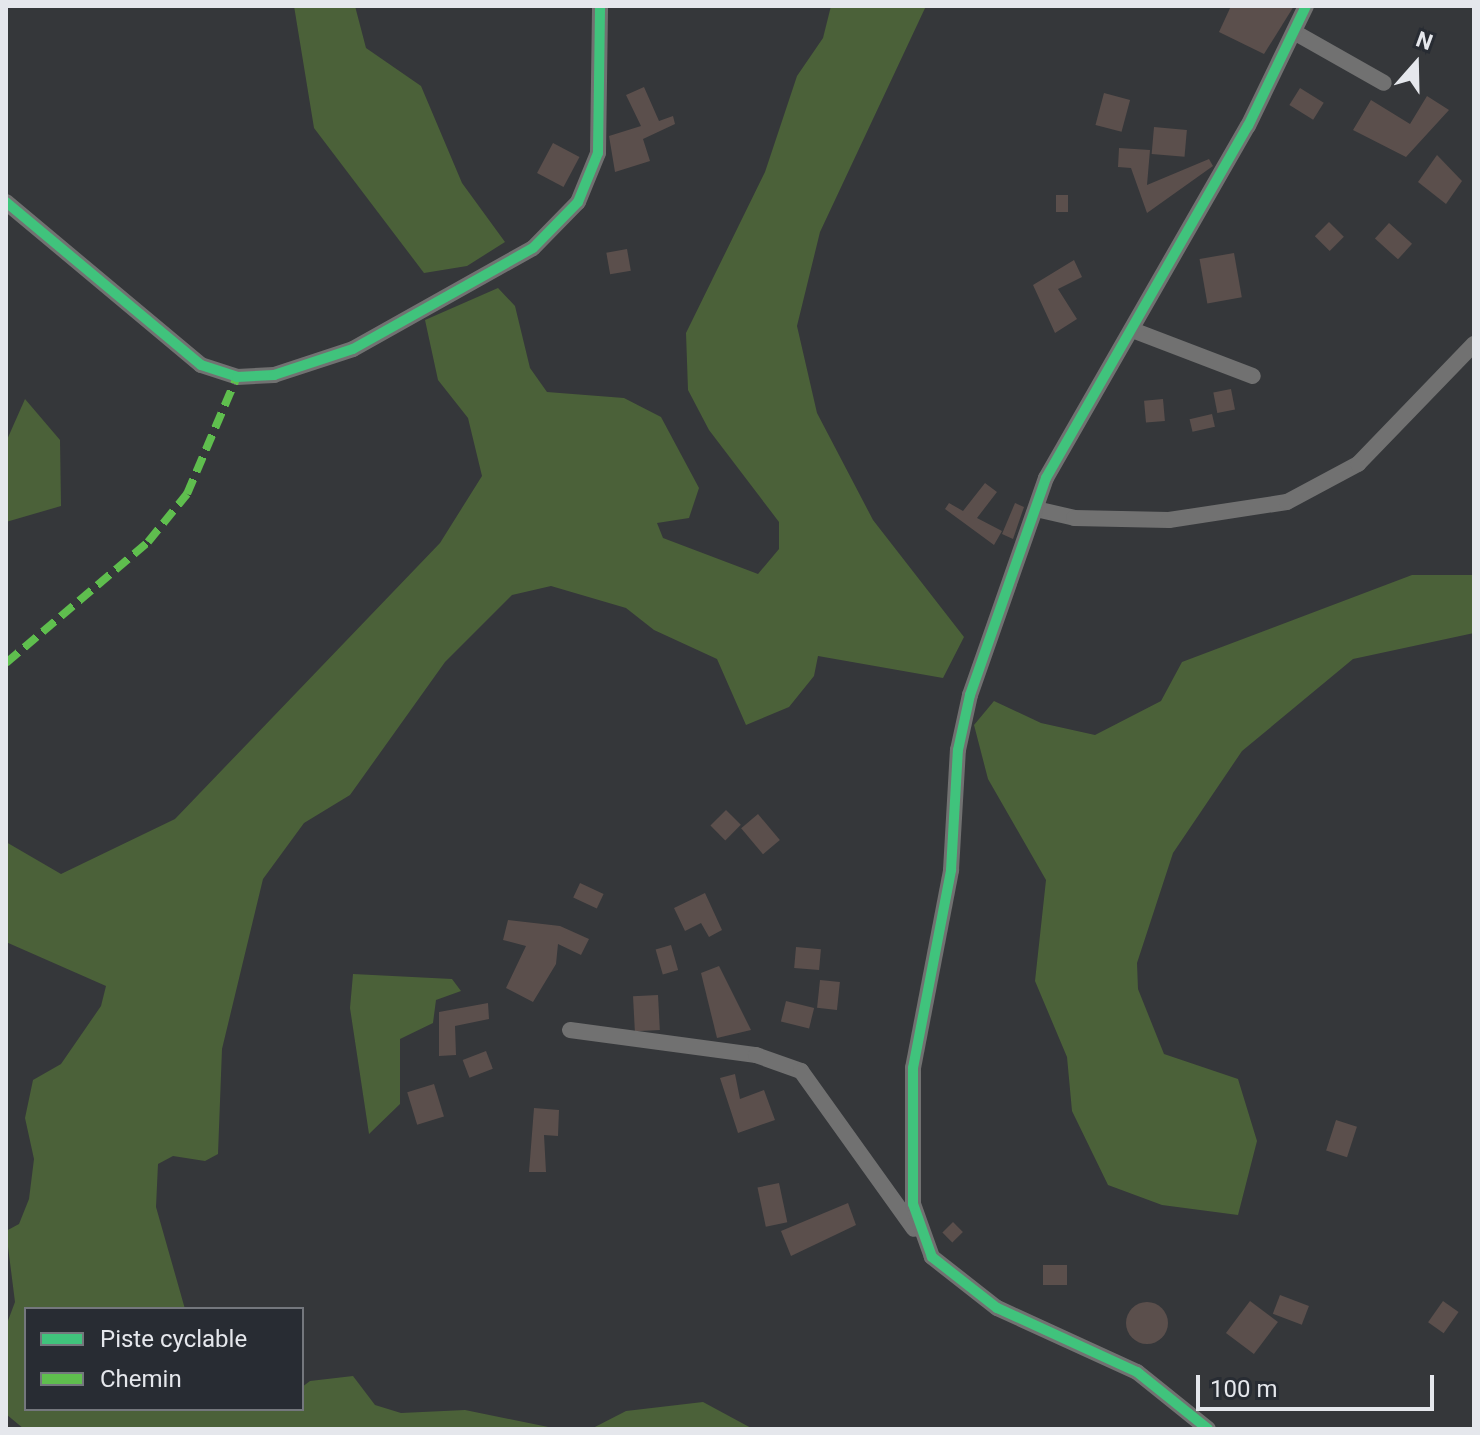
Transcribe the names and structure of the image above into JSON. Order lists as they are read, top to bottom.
{
  "legend": ["Piste cyclable", "Chemin"],
  "scale_bar": "100 m",
  "north": "top"
}
